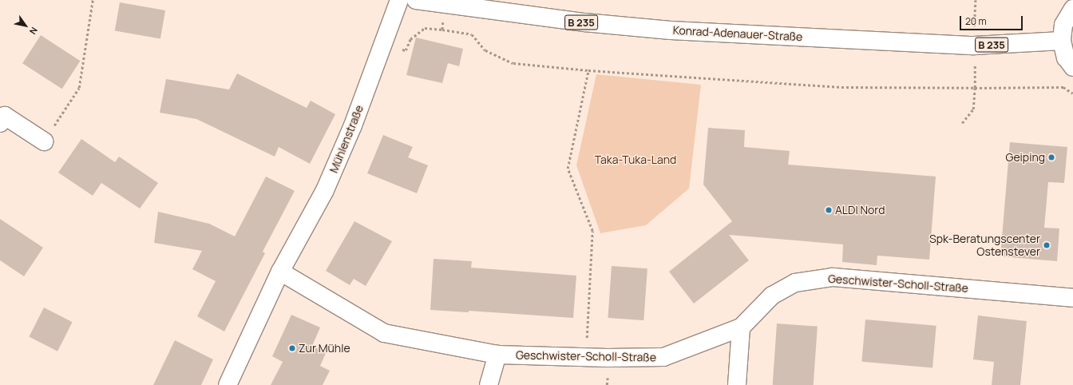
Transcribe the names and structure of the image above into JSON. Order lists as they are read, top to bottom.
{
  "streets": {
    "street": [
      "B 235",
      "Konrad-Adenauer-Straße",
      "Mühlenstraße",
      "Geschwister-Scholl-Straße"
    ]
  },
  "crossings": [
    ["Mühlenstraße", "Geschwister-Scholl-Straße"]
  ],
  "parks": ["Taka-Tuka-Land"],
  "places": [
    "Geiping",
    "ALDI Nord",
    "Spk-Beratungscenter Ostenstever",
    "Zur Mühle"
  ],
  "scale_bar": "20 m",
  "north": "bottom right"
}
